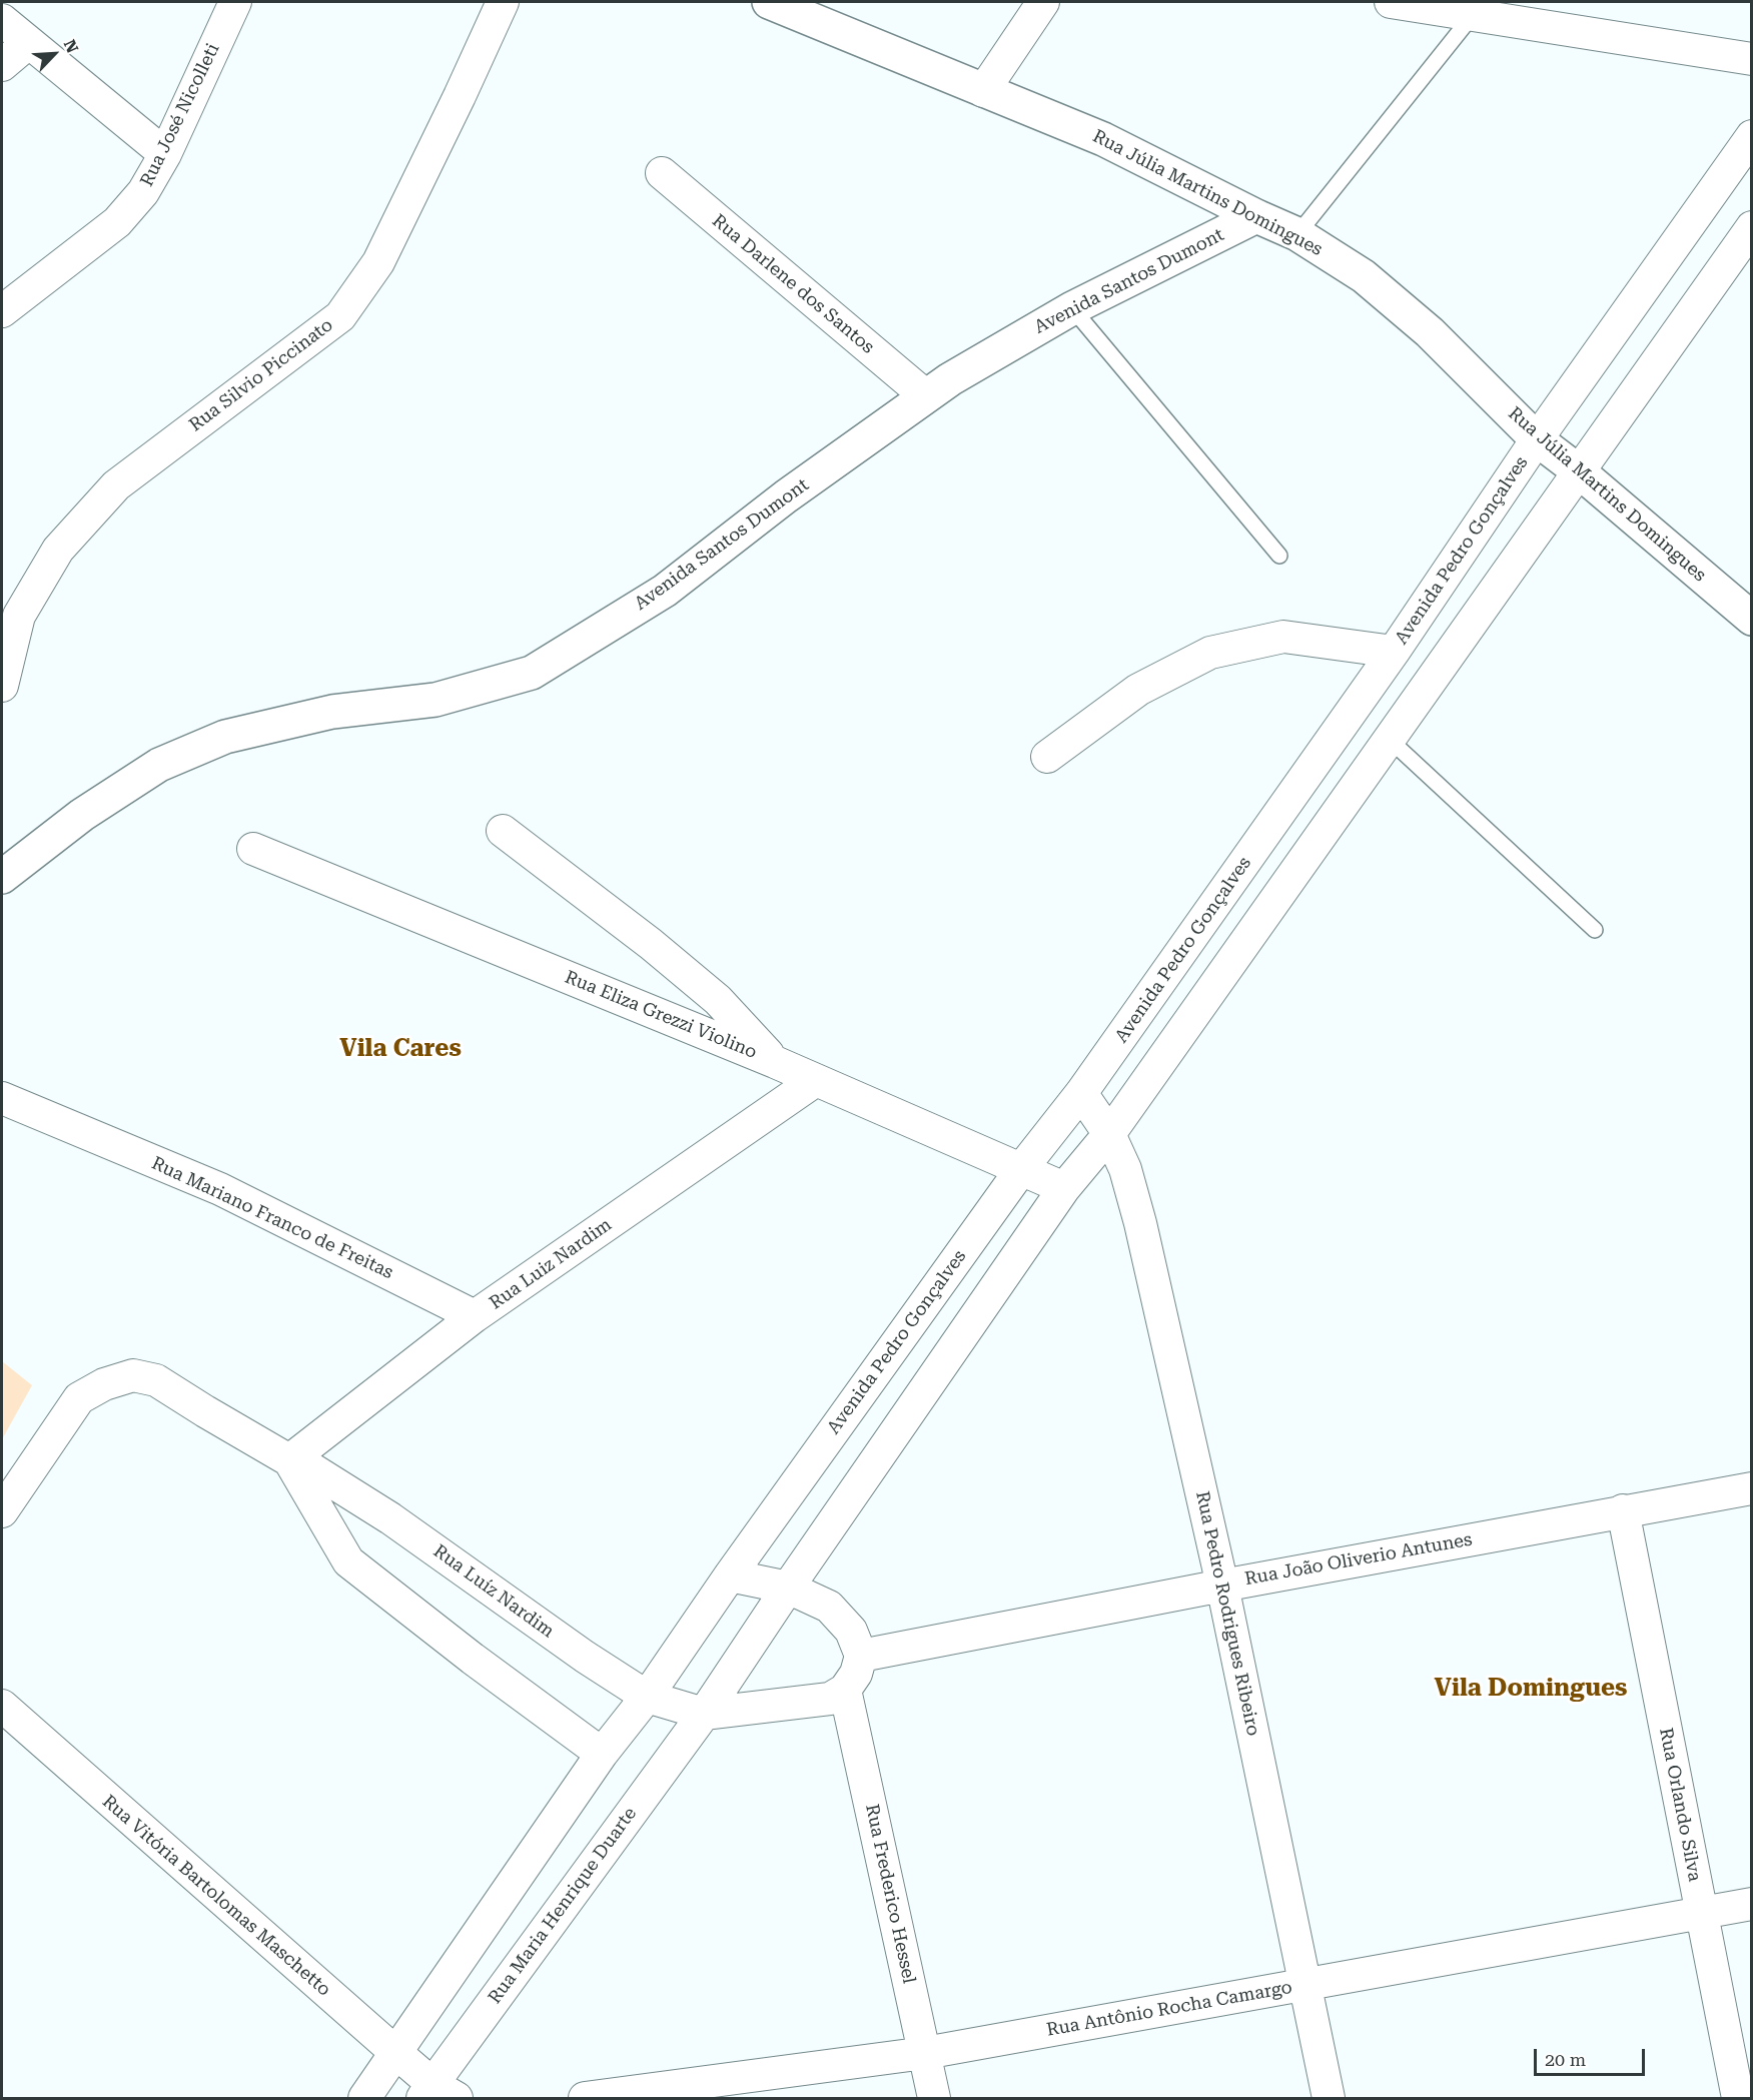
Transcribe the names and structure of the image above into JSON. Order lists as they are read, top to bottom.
{
  "streets": {
    "street": [
      "Rua José Nicolleti",
      "Rua Júlia Martins Domingues",
      "Avenida Santos Dumont",
      "Rua Darlene dos Santos",
      "Rua Silvio Piccinato",
      "Avenida Pedro Gonçalves",
      "Rua Eliza Grezzi Violino",
      "Rua Mariano Franco de Freitas",
      "Rua Luiz Nardim",
      "Rua João Oliverio Antunes",
      "Rua Luíz Nardim",
      "Rua Pedro Rodrigues Ribeiro",
      "Rua Orlando Silva",
      "Rua Frederico Hessel",
      "Rua Vitória Bartolomas Maschetto",
      "Rua Maria Henrique Duarte",
      "Rua Antônio Rocha Camargo"
    ]
  },
  "crossings": [
    ["Rua Júlia Martins Domingues", "Avenida Santos Dumont"],
    ["Rua Júlia Martins Domingues", "Avenida Pedro Gonçalves"],
    ["Avenida Santos Dumont", "Rua Darlene dos Santos"],
    ["Avenida Pedro Gonçalves", "Rua Eliza Grezzi Violino"],
    ["Avenida Pedro Gonçalves", "Rua Luíz Nardim"],
    ["Avenida Pedro Gonçalves", "Rua Pedro Rodrigues Ribeiro"],
    ["Rua Eliza Grezzi Violino", "Rua Luiz Nardim"],
    ["Rua Mariano Franco de Freitas", "Rua Luiz Nardim"],
    ["Rua Luiz Nardim", "Rua Luíz Nardim"],
    ["Rua João Oliverio Antunes", "Rua Pedro Rodrigues Ribeiro"],
    ["Rua João Oliverio Antunes", "Rua Orlando Silva"],
    ["Rua Luíz Nardim", "Rua Maria Henrique Duarte"],
    ["Rua Pedro Rodrigues Ribeiro", "Rua Antônio Rocha Camargo"],
    ["Rua Orlando Silva", "Rua Antônio Rocha Camargo"],
    ["Rua Frederico Hessel", "Rua Antônio Rocha Camargo"],
    ["Rua Vitória Bartolomas Maschetto", "Rua Maria Henrique Duarte"]
  ],
  "districts": ["Vila Cares", "Vila Domingues"],
  "scale_bar": "20 m",
  "north": "top right"
}
